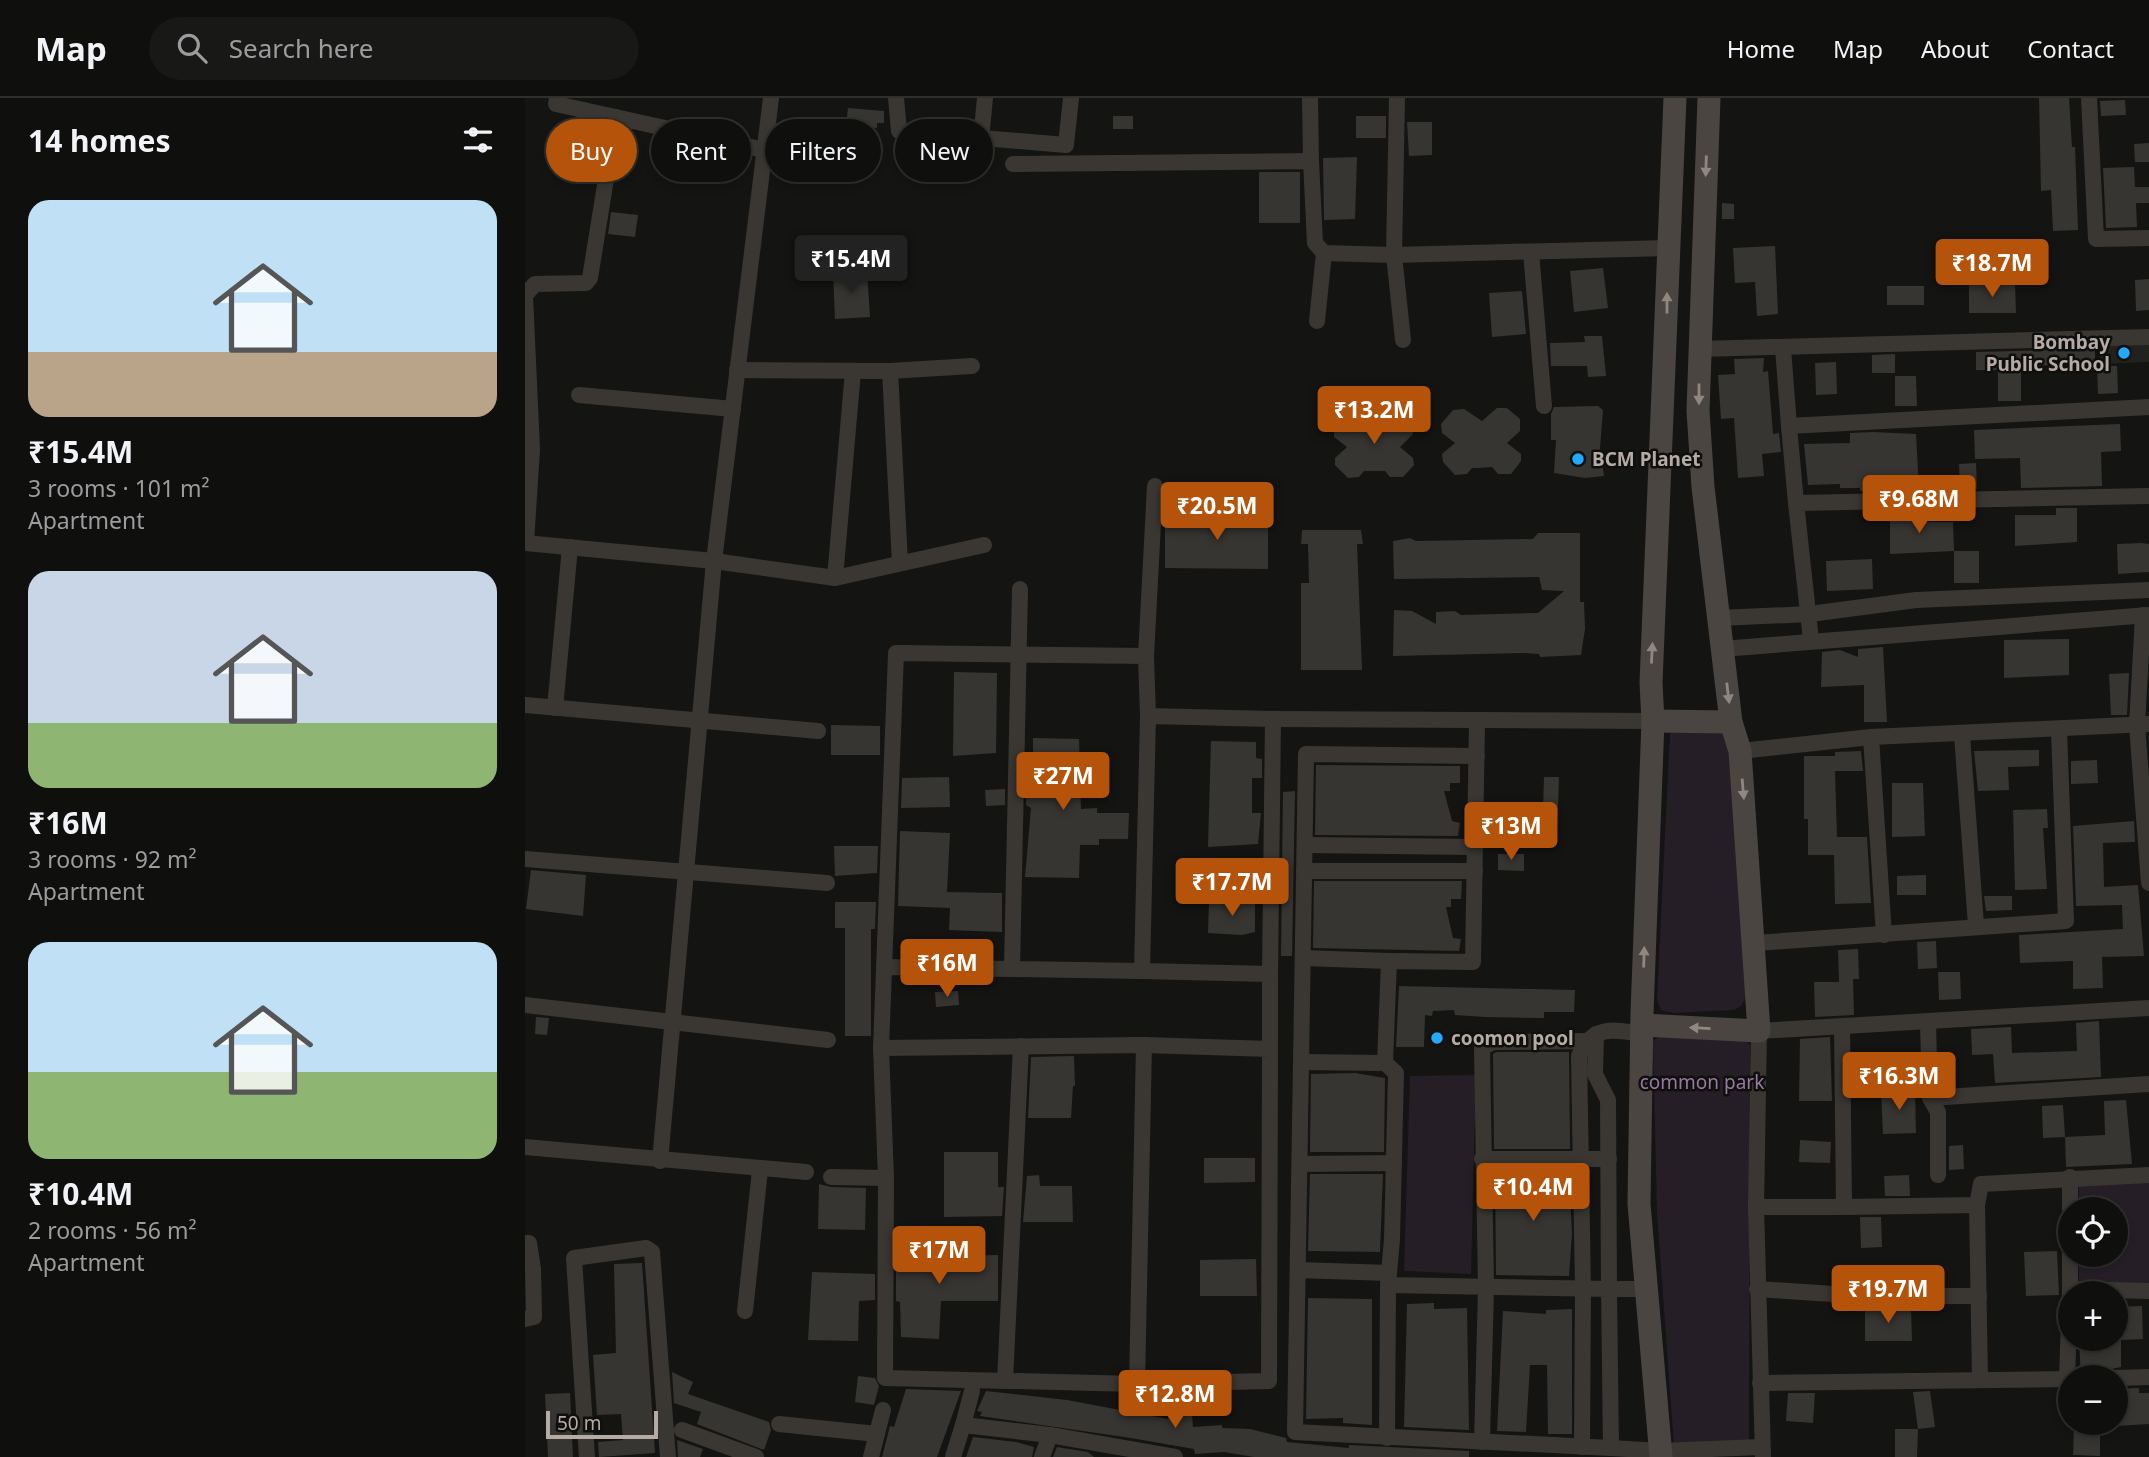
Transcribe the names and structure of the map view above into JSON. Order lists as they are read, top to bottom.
{
  "parks": ["common park"],
  "places": ["Bombay Public School", "BCM Planet", "coomon pool"],
  "scale_bar": "50 m",
  "page": {
    "header": "Map",
    "search": "Search here",
    "nav": [
      "Home",
      "Map",
      "About",
      "Contact"
    ],
    "heading": "14 homes",
    "chip": [
      "Buy",
      "Rent",
      "Filters",
      "New"
    ],
    "list": [
      {
        "name": "₹15.4M",
        "note": "3 rooms · 101 m² · Apartment"
      },
      {
        "name": "₹16M",
        "note": "3 rooms · 92 m² · Apartment"
      },
      {
        "name": "₹10.4M",
        "note": "2 rooms · 56 m² · Apartment"
      }
    ],
    "price": [
      "₹15.4M",
      "₹18.7M",
      "₹13.2M",
      "₹9.68M",
      "₹20.5M",
      "₹27M",
      "₹13M",
      "₹17.7M",
      "₹16M",
      "₹16.3M",
      "₹10.4M",
      "₹17M",
      "₹19.7M",
      "₹12.8M"
    ],
    "map_buttons": ["+", "−"],
    "scale": "50 m"
  }
}
